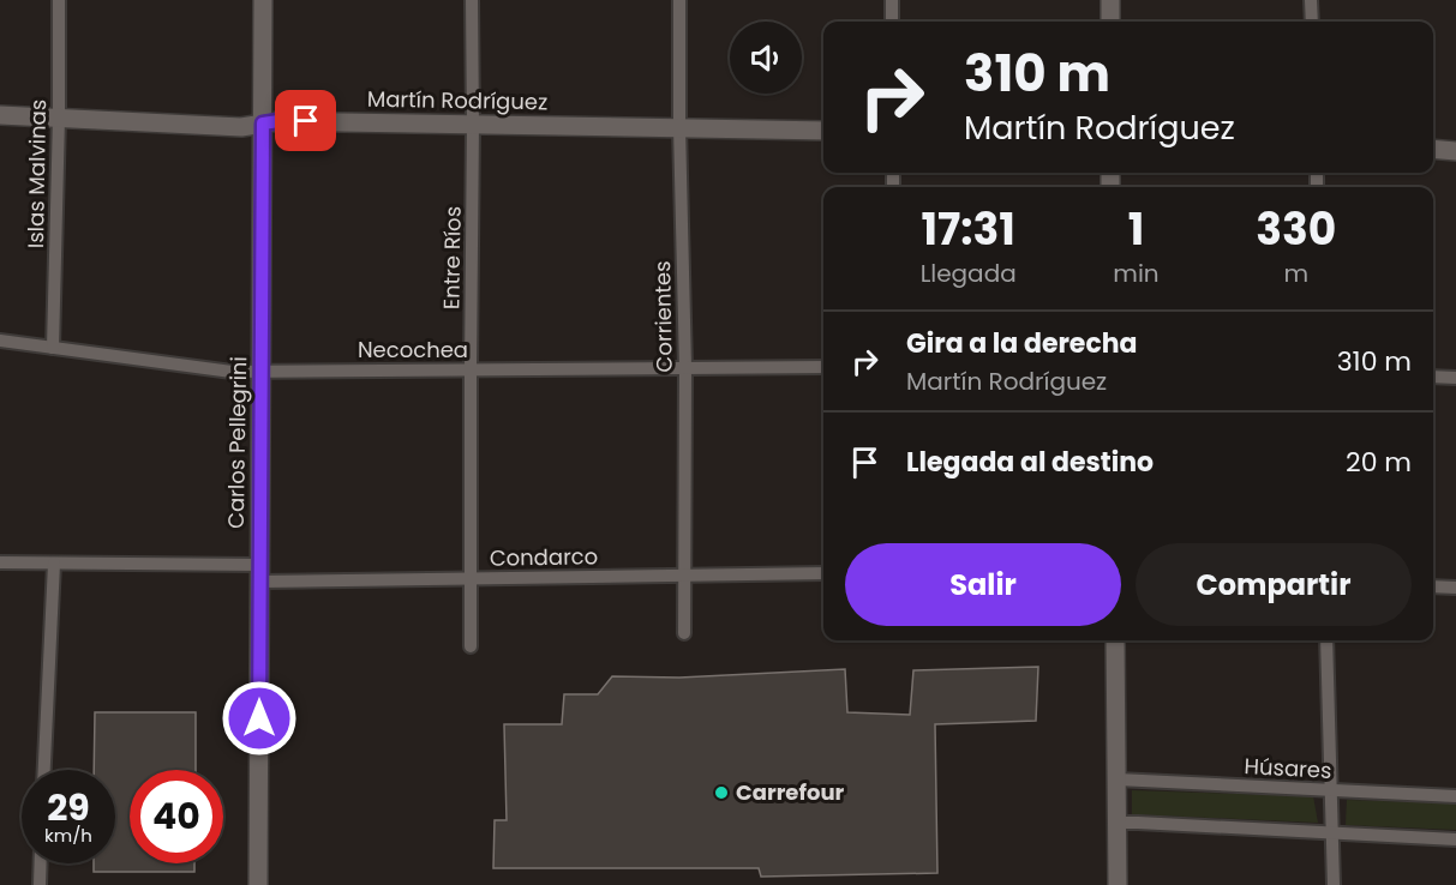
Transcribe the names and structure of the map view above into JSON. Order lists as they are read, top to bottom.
{
  "streets": {
    "street": [
      "Martín Rodríguez",
      "Islas Malvinas",
      "Entre Ríos",
      "Corrientes",
      "Necochea",
      "Carlos Pellegrini",
      "Condarco",
      "Húsares"
    ]
  },
  "crossings": [
    ["Martín Rodríguez", "Islas Malvinas"],
    ["Martín Rodríguez", "Entre Ríos"],
    ["Martín Rodríguez", "Corrientes"],
    ["Martín Rodríguez", "Carlos Pellegrini"],
    ["Islas Malvinas", "Necochea"],
    ["Entre Ríos", "Necochea"],
    ["Entre Ríos", "Condarco"],
    ["Corrientes", "Necochea"],
    ["Corrientes", "Condarco"],
    ["Necochea", "Carlos Pellegrini"],
    ["Carlos Pellegrini", "Condarco"]
  ],
  "places": ["Carrefour"],
  "page": {
    "turn": ["310 m", "Martín Rodríguez"],
    "eta": [
      "17:31",
      "Llegada",
      "1",
      "min",
      "330",
      "m"
    ],
    "list": [
      {
        "name": "Gira a la derecha",
        "note": "Martín Rodríguez",
        "value": "310 m"
      },
      {
        "name": "Llegada al destino",
        "value": "20 m"
      }
    ],
    "buttons": ["Salir", "Compartir"],
    "speed": "29 km/h",
    "limit": "40"
  }
}
